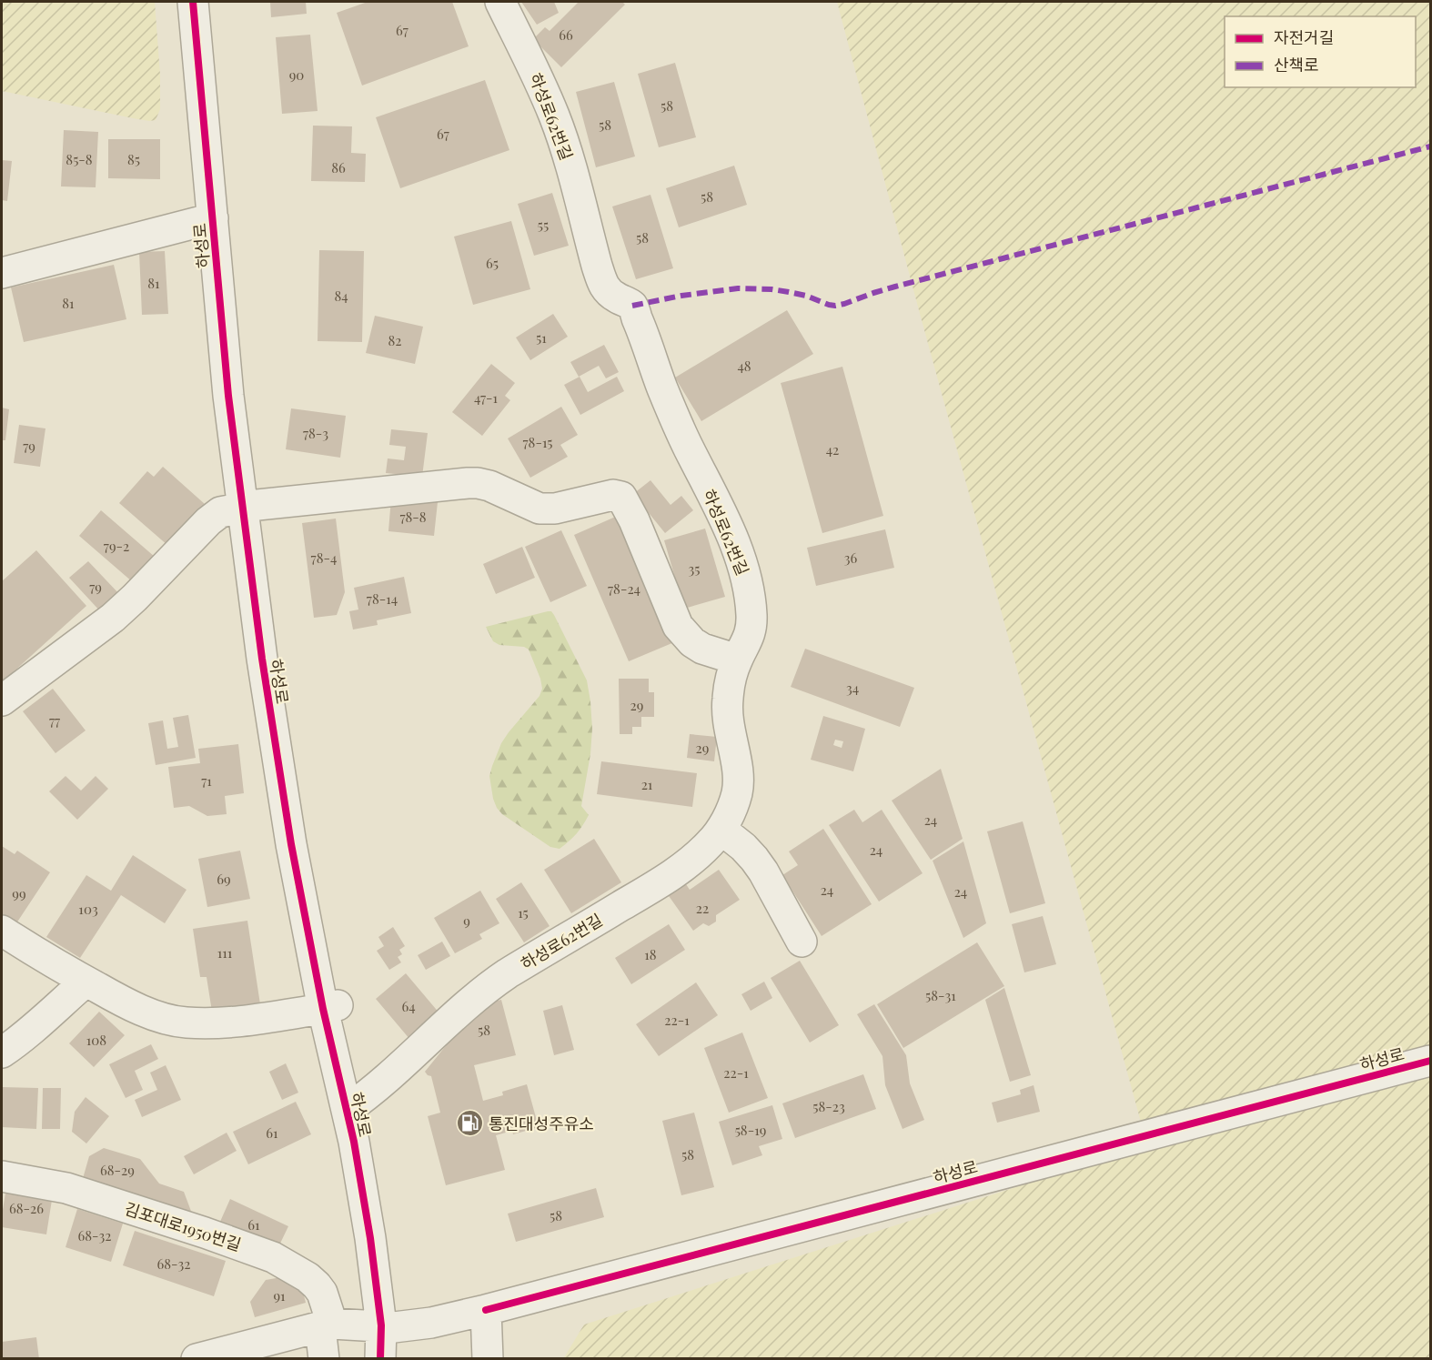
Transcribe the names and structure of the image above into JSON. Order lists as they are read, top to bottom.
{
  "streets": {
    "street": ["하성로62번길", "하성로", "김포대로1950번길"]
  },
  "crossings": [
    ["하성로62번길", "하성로"]
  ],
  "places": {
    "fuel station": ["통진대성주유소"]
  },
  "house_numbers": [
    "67",
    "66",
    "90",
    "58",
    "58",
    "67",
    "85-8",
    "85",
    "86",
    "58",
    "55",
    "58",
    "65",
    "81",
    "84",
    "81",
    "51",
    "82",
    "48",
    "47-1",
    "78-3",
    "78-15",
    "79",
    "42",
    "78-8",
    "79-2",
    "78-4",
    "36",
    "35",
    "79",
    "78-24",
    "78-14",
    "34",
    "29",
    "77",
    "29",
    "71",
    "21",
    "24",
    "24",
    "69",
    "24",
    "24",
    "99",
    "22",
    "103",
    "15",
    "9",
    "111",
    "18",
    "58-31",
    "64",
    "22-1",
    "58",
    "108",
    "22-1",
    "58-23",
    "58-19",
    "61",
    "58",
    "68-29",
    "68-26",
    "58",
    "61",
    "68-32",
    "68-32",
    "91"
  ],
  "legend": ["자전거길", "산책로"]
}
